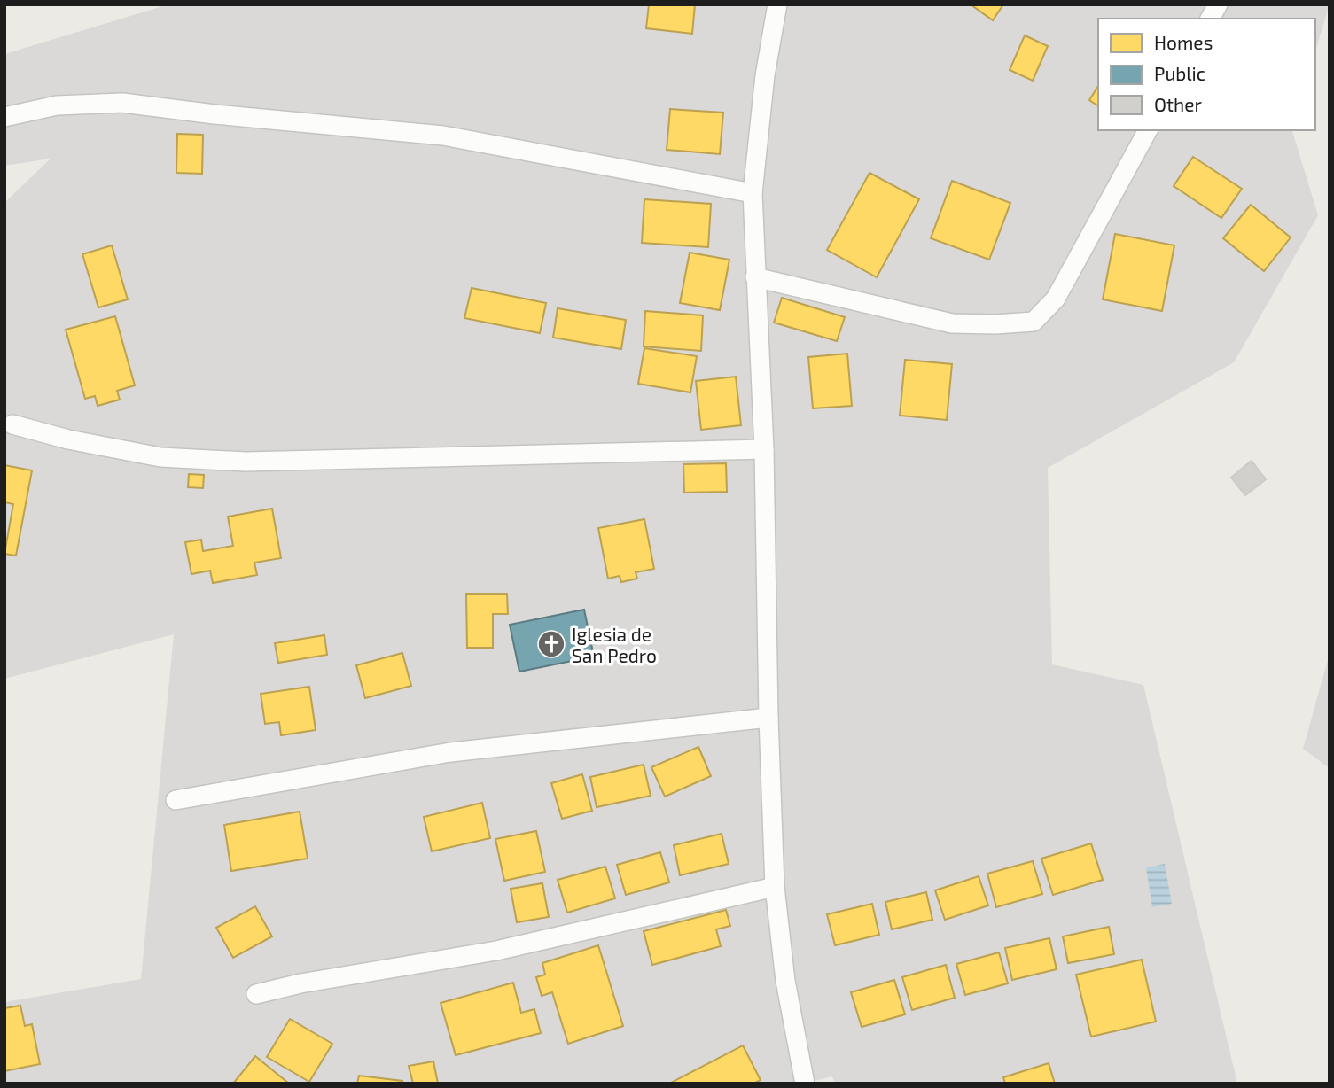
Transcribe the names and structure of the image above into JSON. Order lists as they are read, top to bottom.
{
  "places": {
    "church": ["Iglesia de San Pedro"]
  },
  "legend": ["Homes", "Public", "Other"]
}
